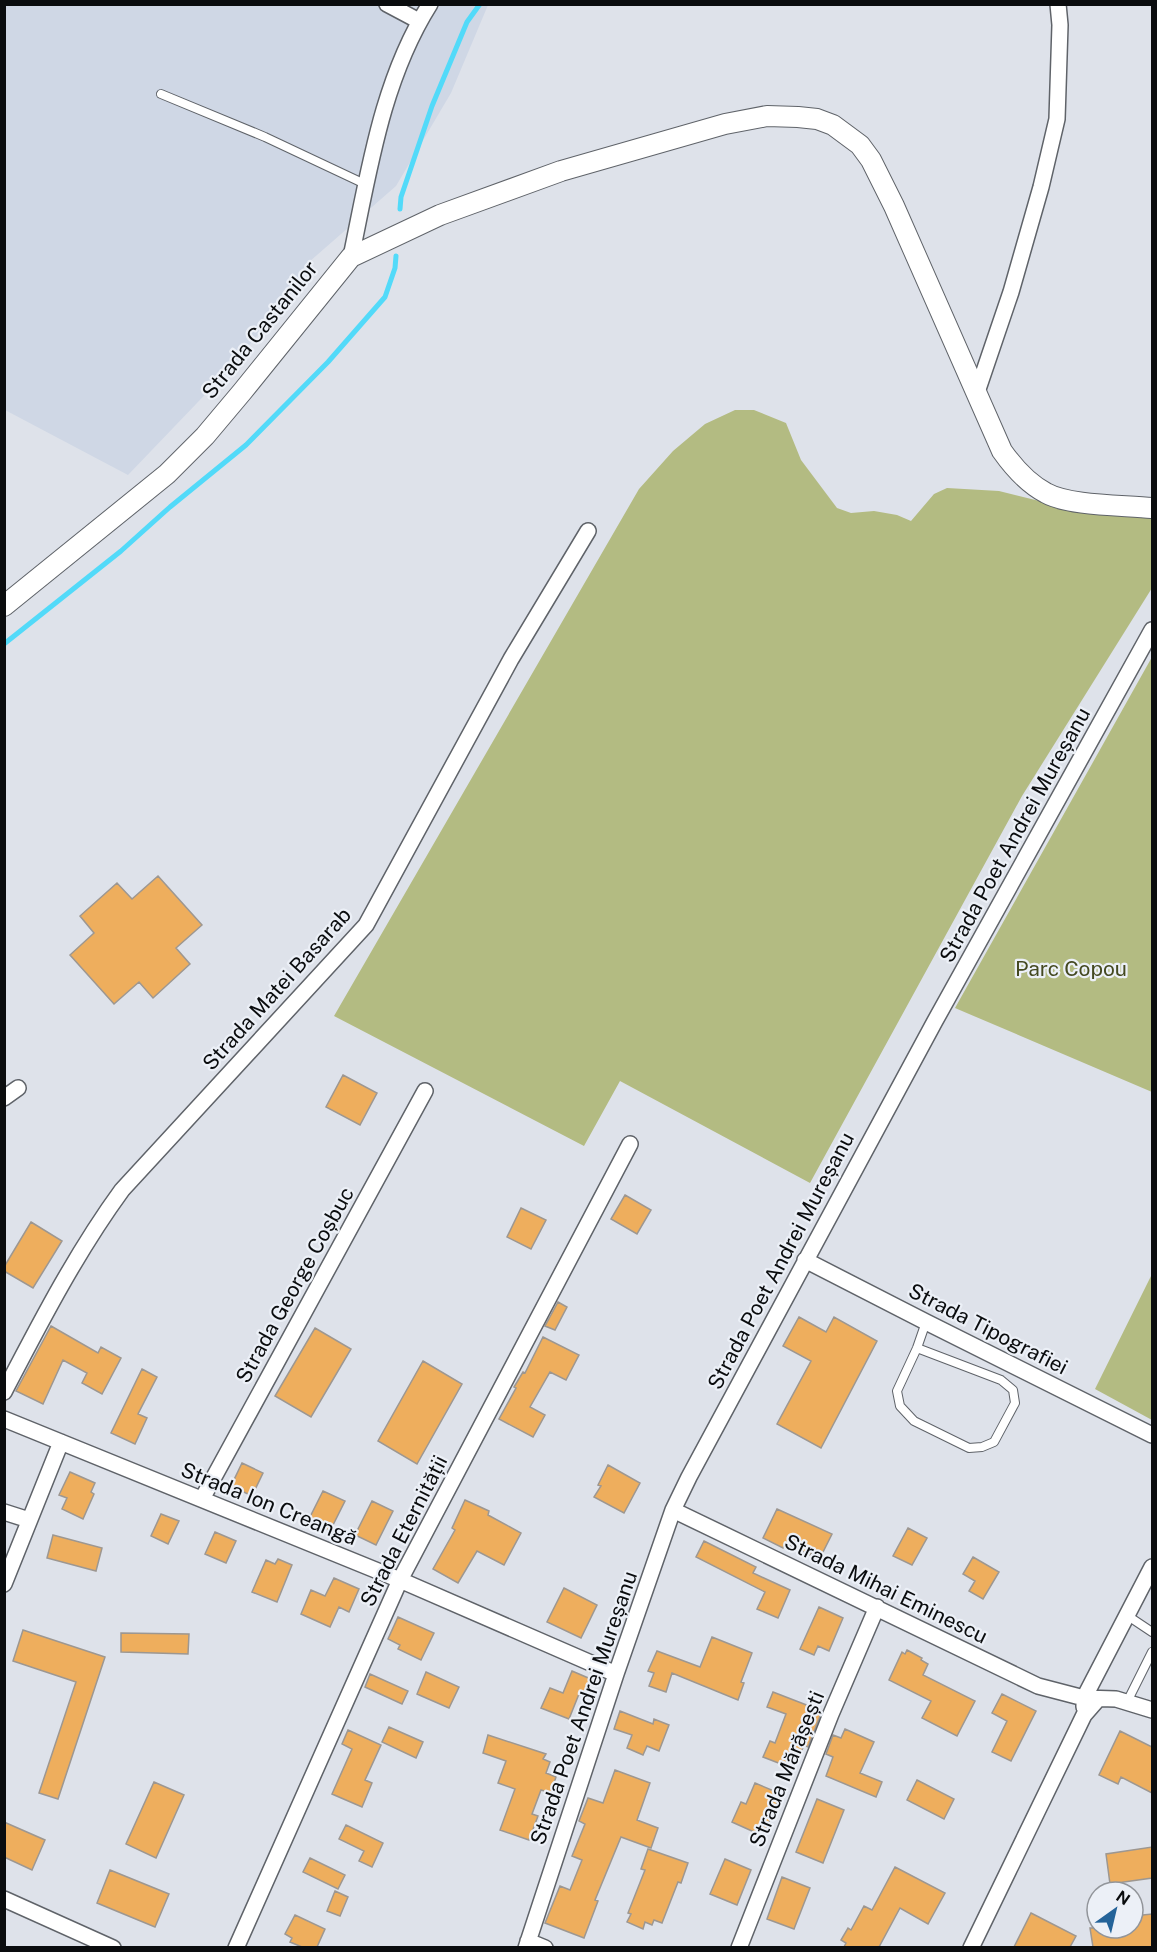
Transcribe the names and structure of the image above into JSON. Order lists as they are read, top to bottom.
{
  "streets": {
    "street": [
      "Strada Castanilor",
      "Strada Poet Andrei Mureșanu",
      "Strada Matei Basarab",
      "Strada George Coșbuc",
      "Strada Tipografiei",
      "Strada Ion Creangă",
      "Strada Eternității",
      "Strada Mihai Eminescu",
      "Strada Mărășești"
    ]
  },
  "crossings": [
    ["Strada Poet Andrei Mureșanu", "Strada Tipografiei"],
    ["Strada Poet Andrei Mureșanu", "Strada Ion Creangă"],
    ["Strada Poet Andrei Mureșanu", "Strada Mihai Eminescu"],
    ["Strada George Coșbuc", "Strada Ion Creangă"],
    ["Strada Ion Creangă", "Strada Eternității"],
    ["Strada Mihai Eminescu", "Strada Mărășești"]
  ],
  "parks": ["Parc Copou"],
  "north": "top right"
}
